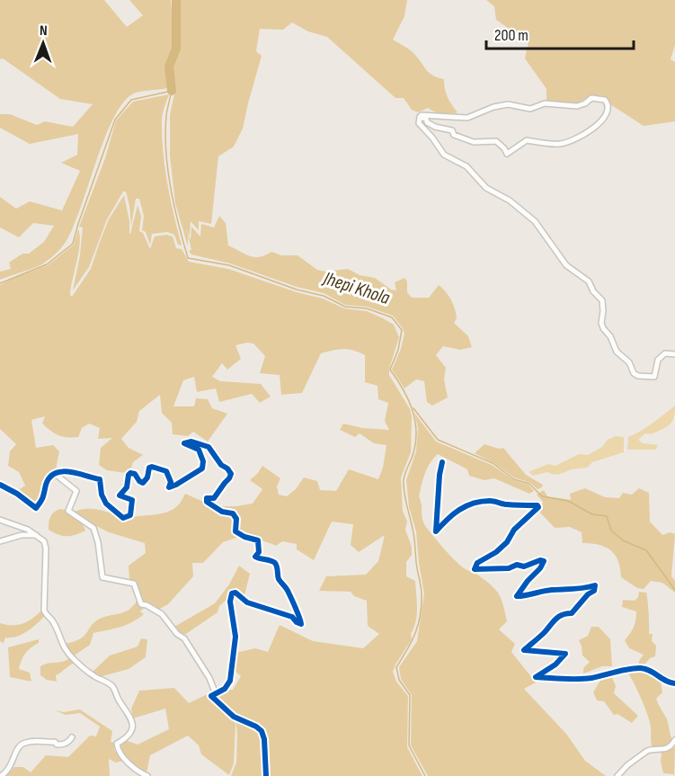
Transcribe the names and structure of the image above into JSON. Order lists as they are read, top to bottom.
{
  "water": ["Jhepi Khola"],
  "scale_bar": "200 m",
  "north": "top"
}
